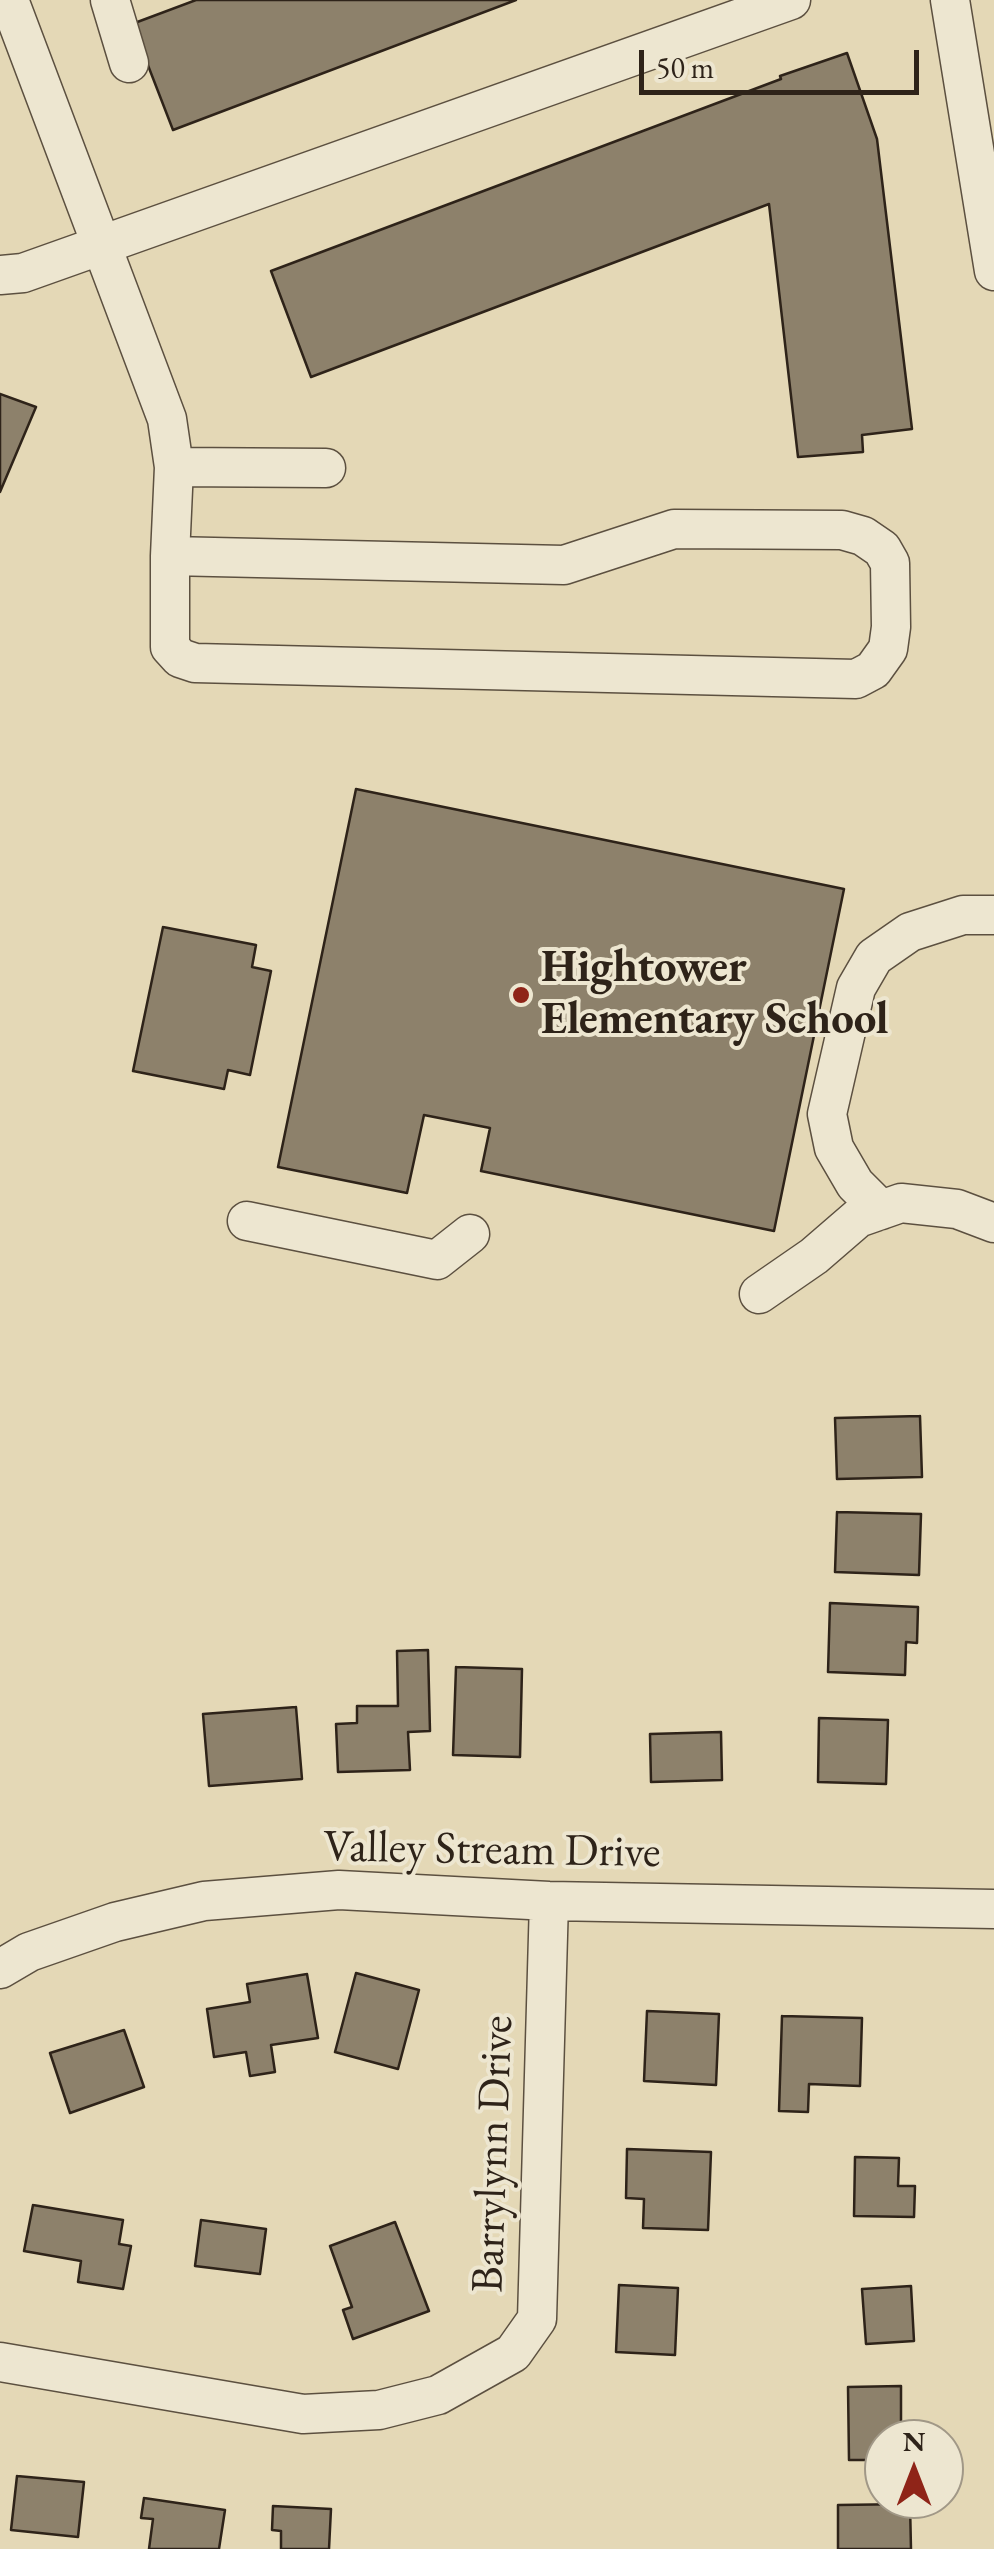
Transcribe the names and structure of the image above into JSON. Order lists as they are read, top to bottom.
{
  "streets": {
    "street": ["Valley Stream Drive", "Barrylynn Drive"]
  },
  "crossings": [
    ["Valley Stream Drive", "Barrylynn Drive"]
  ],
  "places": ["Hightower Elementary School"],
  "scale_bar": "50 m",
  "north": "top"
}
